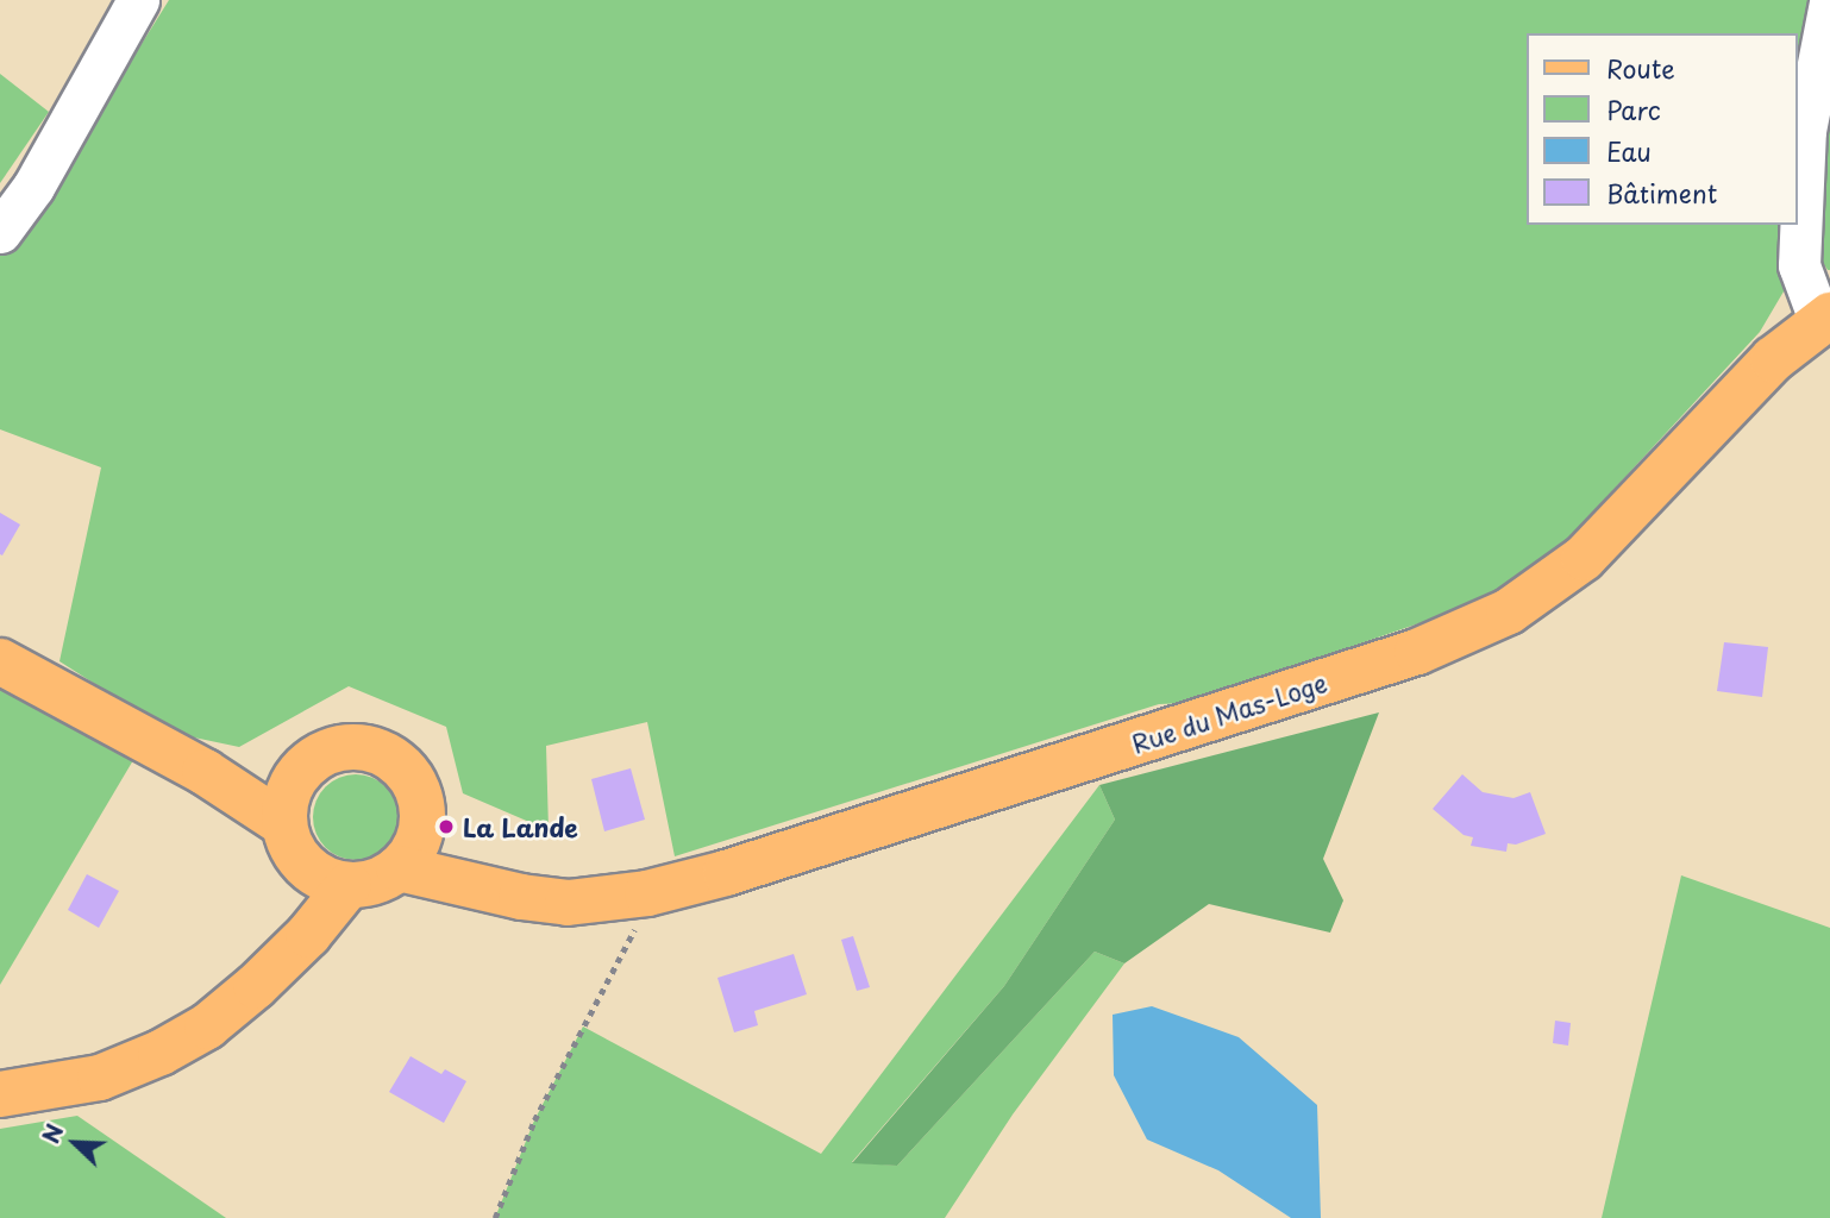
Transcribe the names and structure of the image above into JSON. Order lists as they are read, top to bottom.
{
  "streets": {
    "main road": ["Rue du Mas-Loge"]
  },
  "places": ["La Lande"],
  "legend": [
    "Route",
    "Parc",
    "Eau",
    "Bâtiment"
  ],
  "north": "top left"
}
